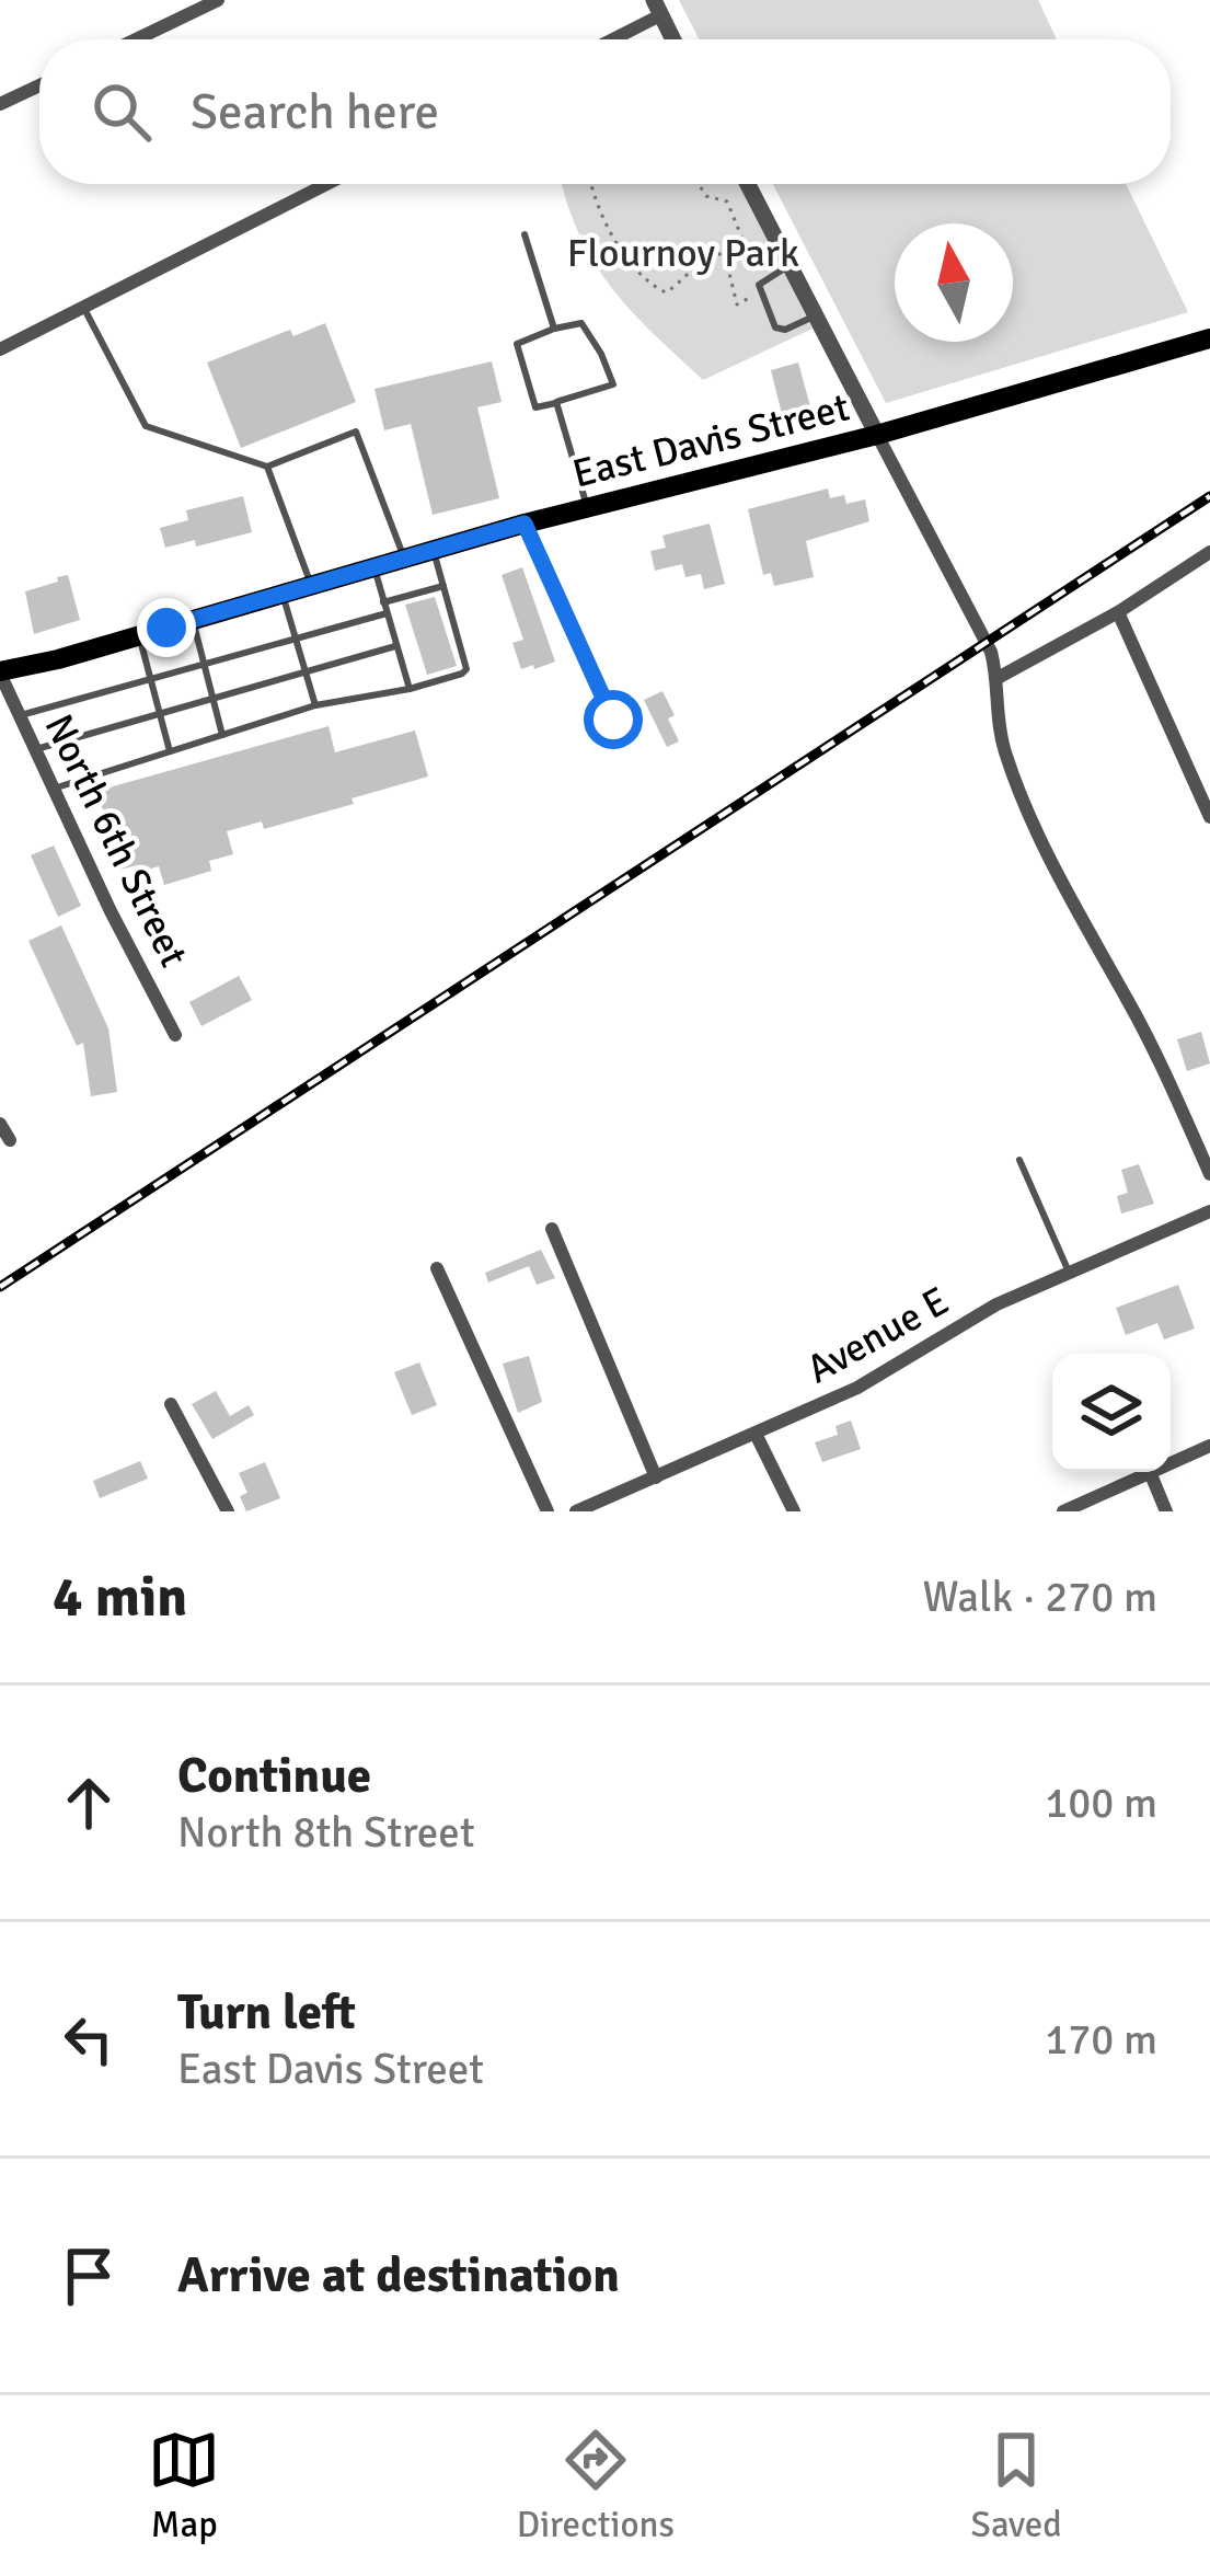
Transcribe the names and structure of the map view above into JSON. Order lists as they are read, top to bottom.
{
  "streets": {
    "main road": ["East Davis Street"],
    "street": ["North 6th Street", "Avenue E"]
  },
  "crossings": [
    ["East Davis Street", "North 6th Street"]
  ],
  "parks": ["Flournoy Park"],
  "north": "top",
  "page": {
    "search": "Search here",
    "heading": ["4 min", "Walk · 270 m"],
    "list": [
      ["Continue", "North 8th Street", "100 m"],
      ["Turn left", "East Davis Street", "170 m"],
      "Arrive at destination"
    ],
    "nav": ["Map", "Directions", "Saved"]
  }
}
